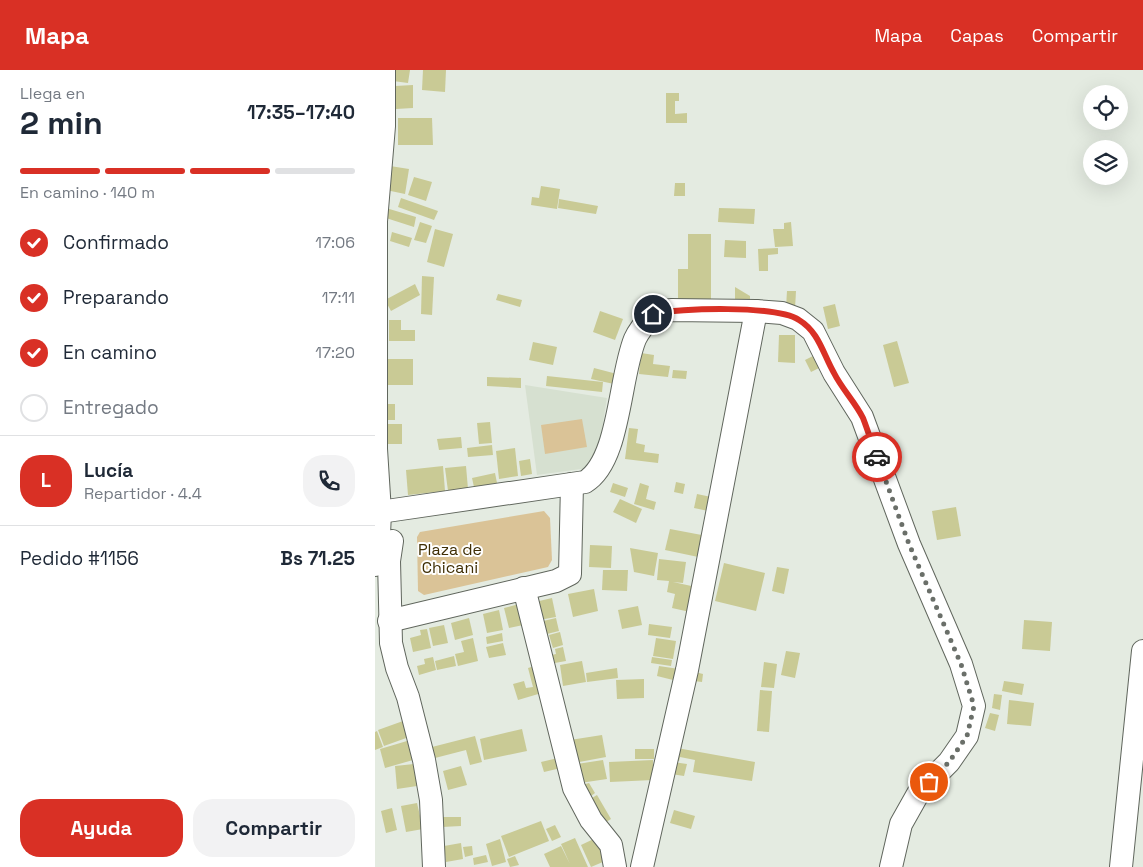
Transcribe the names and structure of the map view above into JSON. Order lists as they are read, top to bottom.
{
  "parks": ["Plaza de Chicani"],
  "page": {
    "header": "Mapa",
    "nav": ["Mapa", "Capas", "Compartir"],
    "heading": ["2 min", "Llega en", "17:35–17:40"],
    "panel": [
      "Lucía",
      "Repartidor · 4.4",
      "Pedido #1156",
      "Bs 71.25"
    ],
    "bar": "En camino · 140 m",
    "list": [
      ["Confirmado", "17:06"],
      ["Preparando", "17:11"],
      ["En camino", "17:20"],
      "Entregado"
    ],
    "round": "L",
    "buttons": ["Ayuda", "Compartir"]
  }
}
